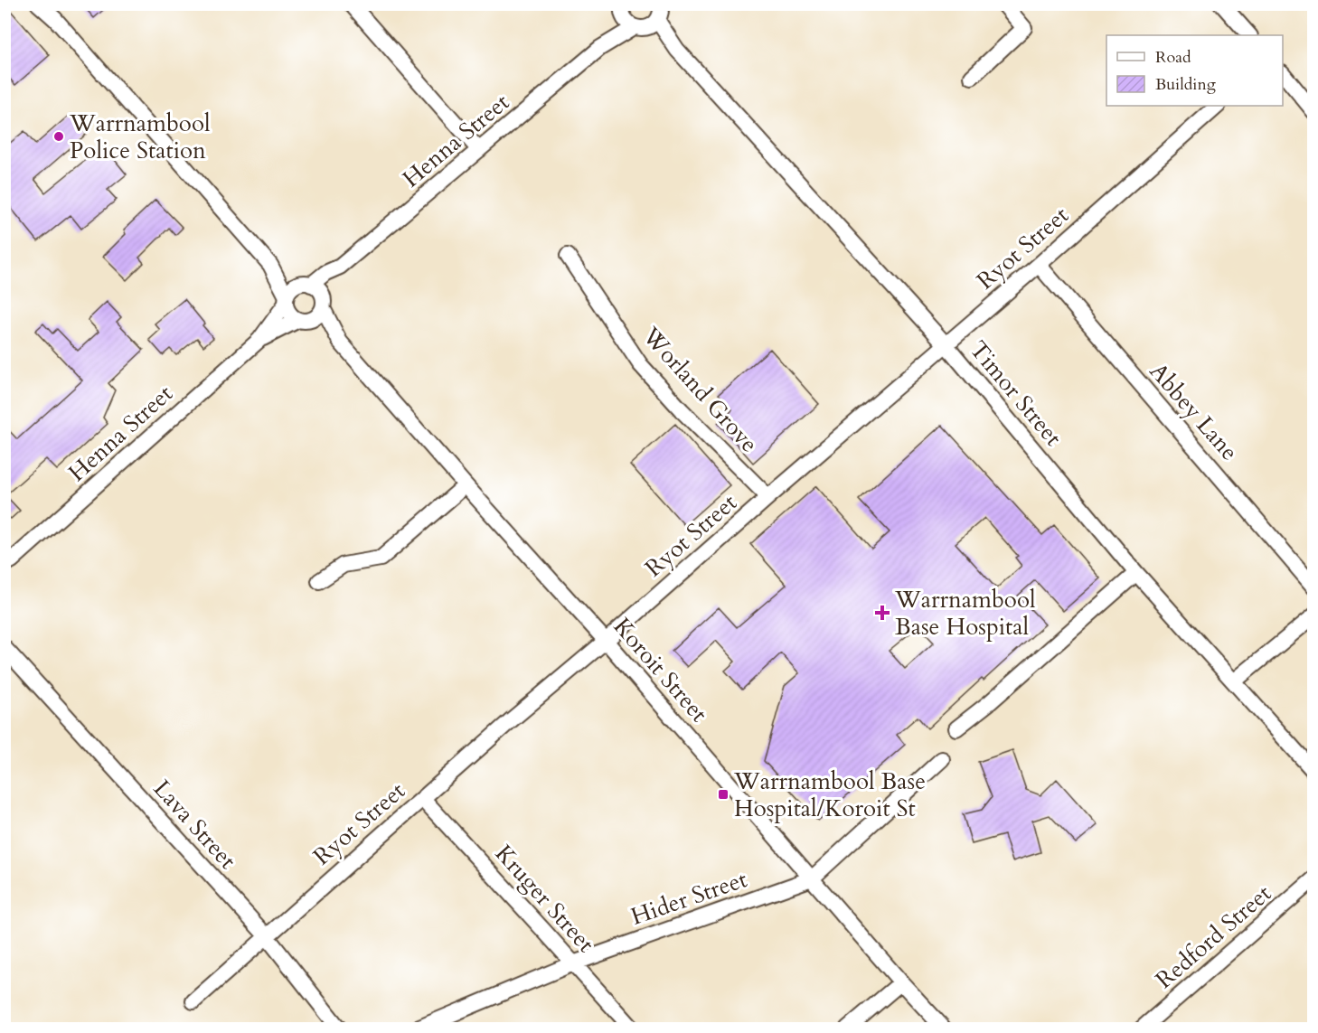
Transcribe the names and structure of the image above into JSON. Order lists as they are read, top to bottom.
{
  "streets": {
    "street": [
      "Henna Street",
      "Ryot Street",
      "Worland Grove",
      "Timor Street",
      "Abbey Lane",
      "Koroit Street",
      "Lava Street",
      "Hider Street",
      "Kruger Street",
      "Redford Street"
    ]
  },
  "crossings": [
    ["Henna Street", "Timor Street"],
    ["Henna Street", "Koroit Street"],
    ["Ryot Street", "Worland Grove"],
    ["Ryot Street", "Timor Street"],
    ["Ryot Street", "Abbey Lane"],
    ["Ryot Street", "Koroit Street"],
    ["Ryot Street", "Lava Street"],
    ["Ryot Street", "Kruger Street"],
    ["Koroit Street", "Hider Street"],
    ["Hider Street", "Kruger Street"]
  ],
  "places": {
    "other": ["Warrnambool Police Station"],
    "health": ["Warrnambool Base Hospital"],
    "transit": ["Warrnambool Base Hospital/Koroit St"]
  },
  "legend": ["Road", "Building"]
}
